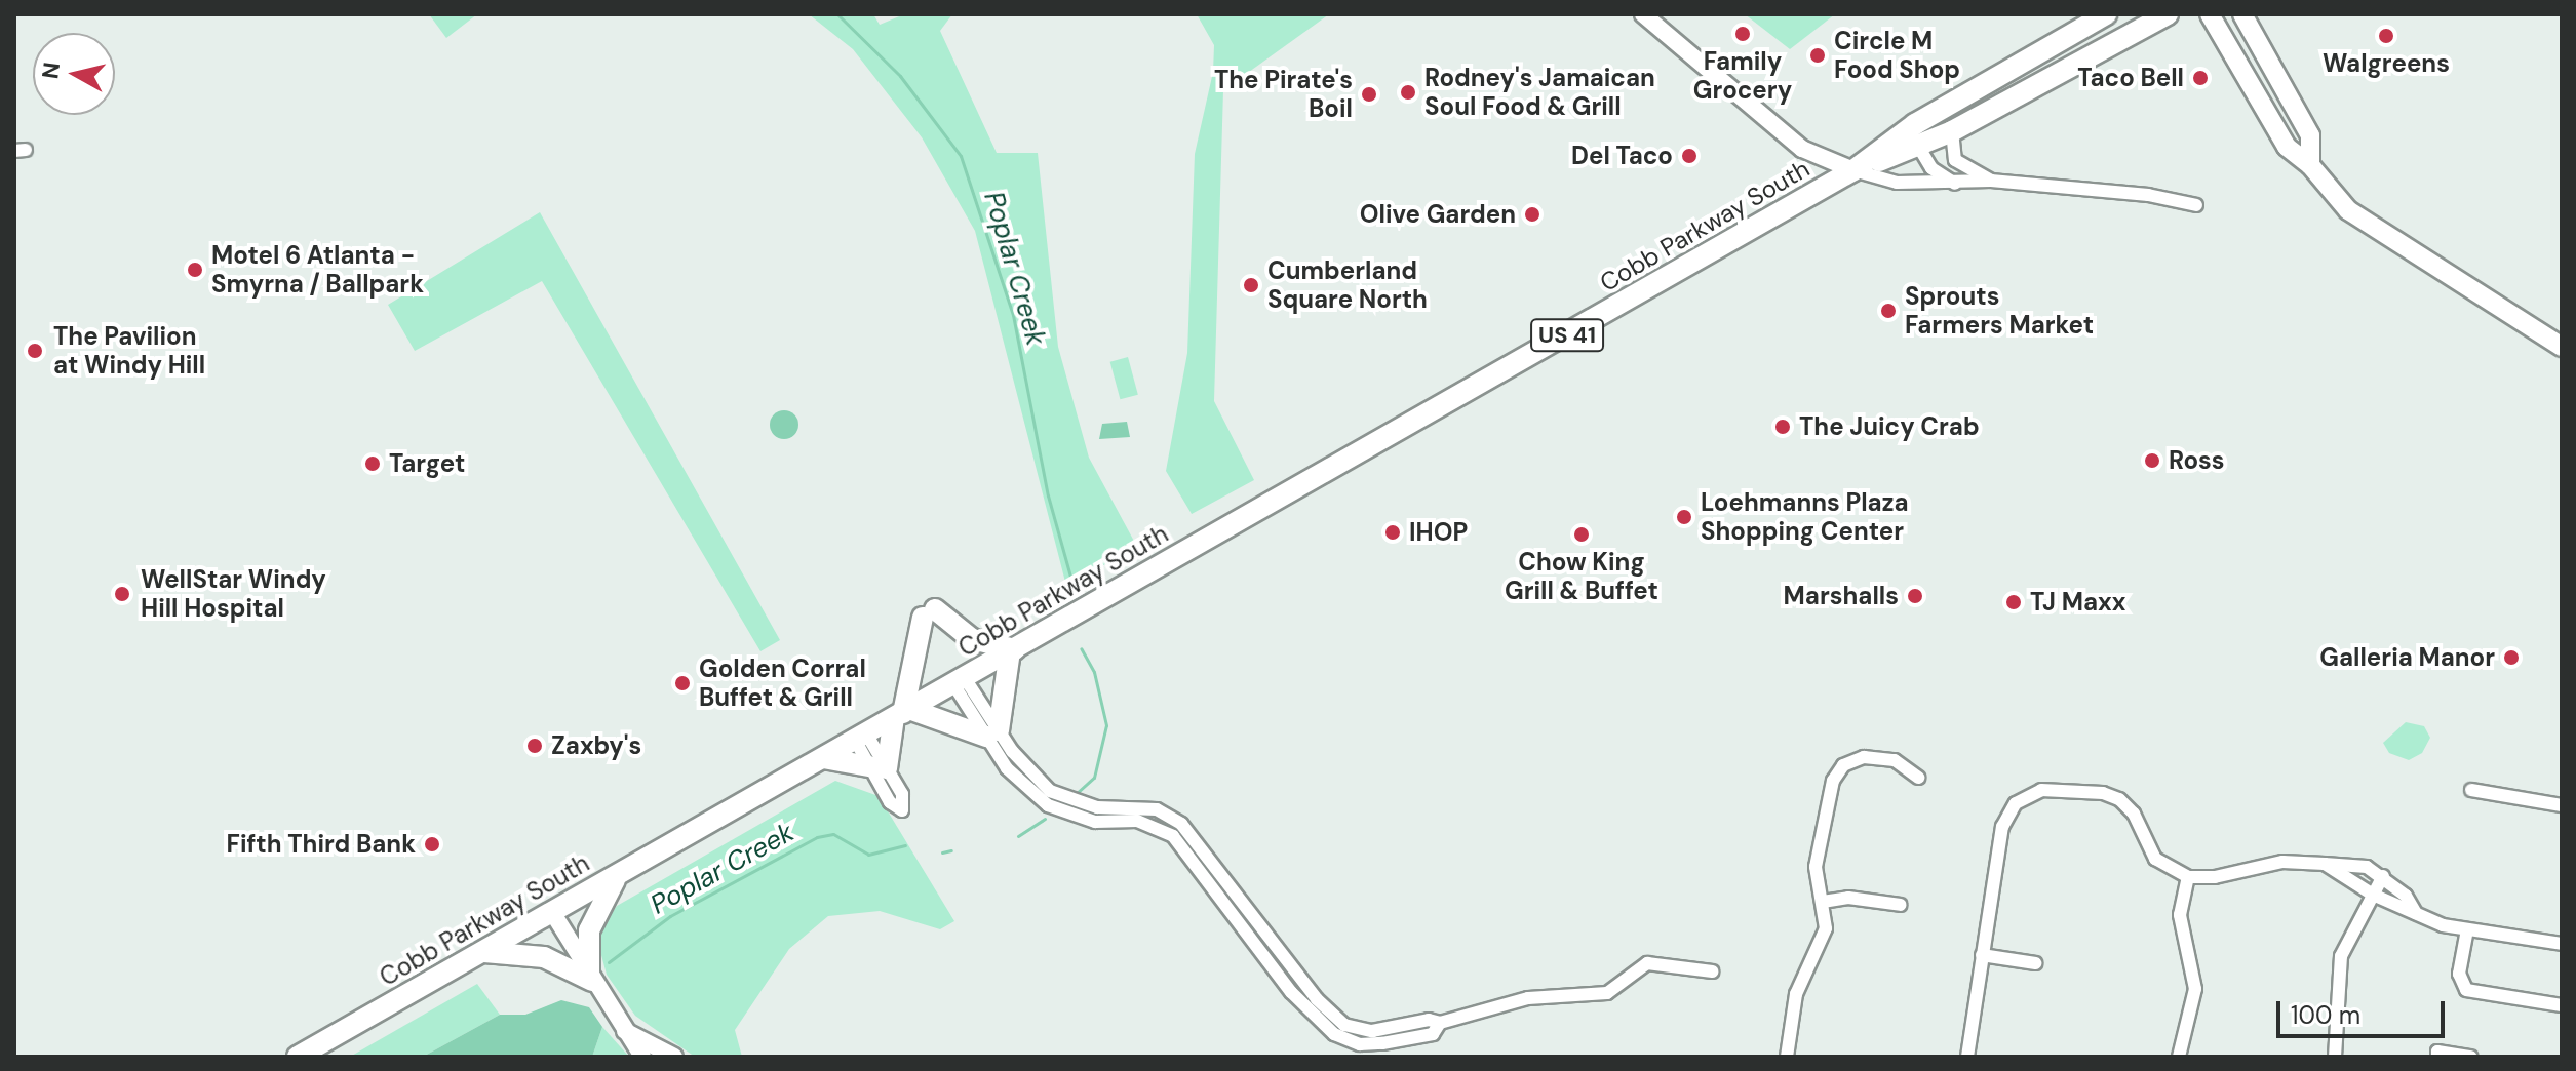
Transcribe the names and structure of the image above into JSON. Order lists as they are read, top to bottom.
{
  "streets": {
    "main road": ["Cobb Parkway South", "US 41"]
  },
  "water": ["Poplar Creek"],
  "places": [
    "Family Grocery",
    "Walgreens",
    "Circle M Food Shop",
    "Taco Bell",
    "Rodney's Jamaican Soul Food & Grill",
    "The Pirate's Boil",
    "Del Taco",
    "Olive Garden",
    "Motel 6 Atlanta - Smyrna / Ballpark",
    "Cumberland Square North",
    "Sprouts Farmers Market",
    "The Pavilion at Windy Hill",
    "The Juicy Crab",
    "Ross",
    "Target",
    "Loehmanns Plaza Shopping Center",
    "IHOP",
    "Chow King Grill & Buffet",
    "WellStar Windy Hill Hospital",
    "Marshalls",
    "TJ Maxx",
    "Galleria Manor",
    "Golden Corral Buffet & Grill",
    "Zaxby's",
    "Fifth Third Bank"
  ],
  "scale_bar": "100 m",
  "north": "left"
}
